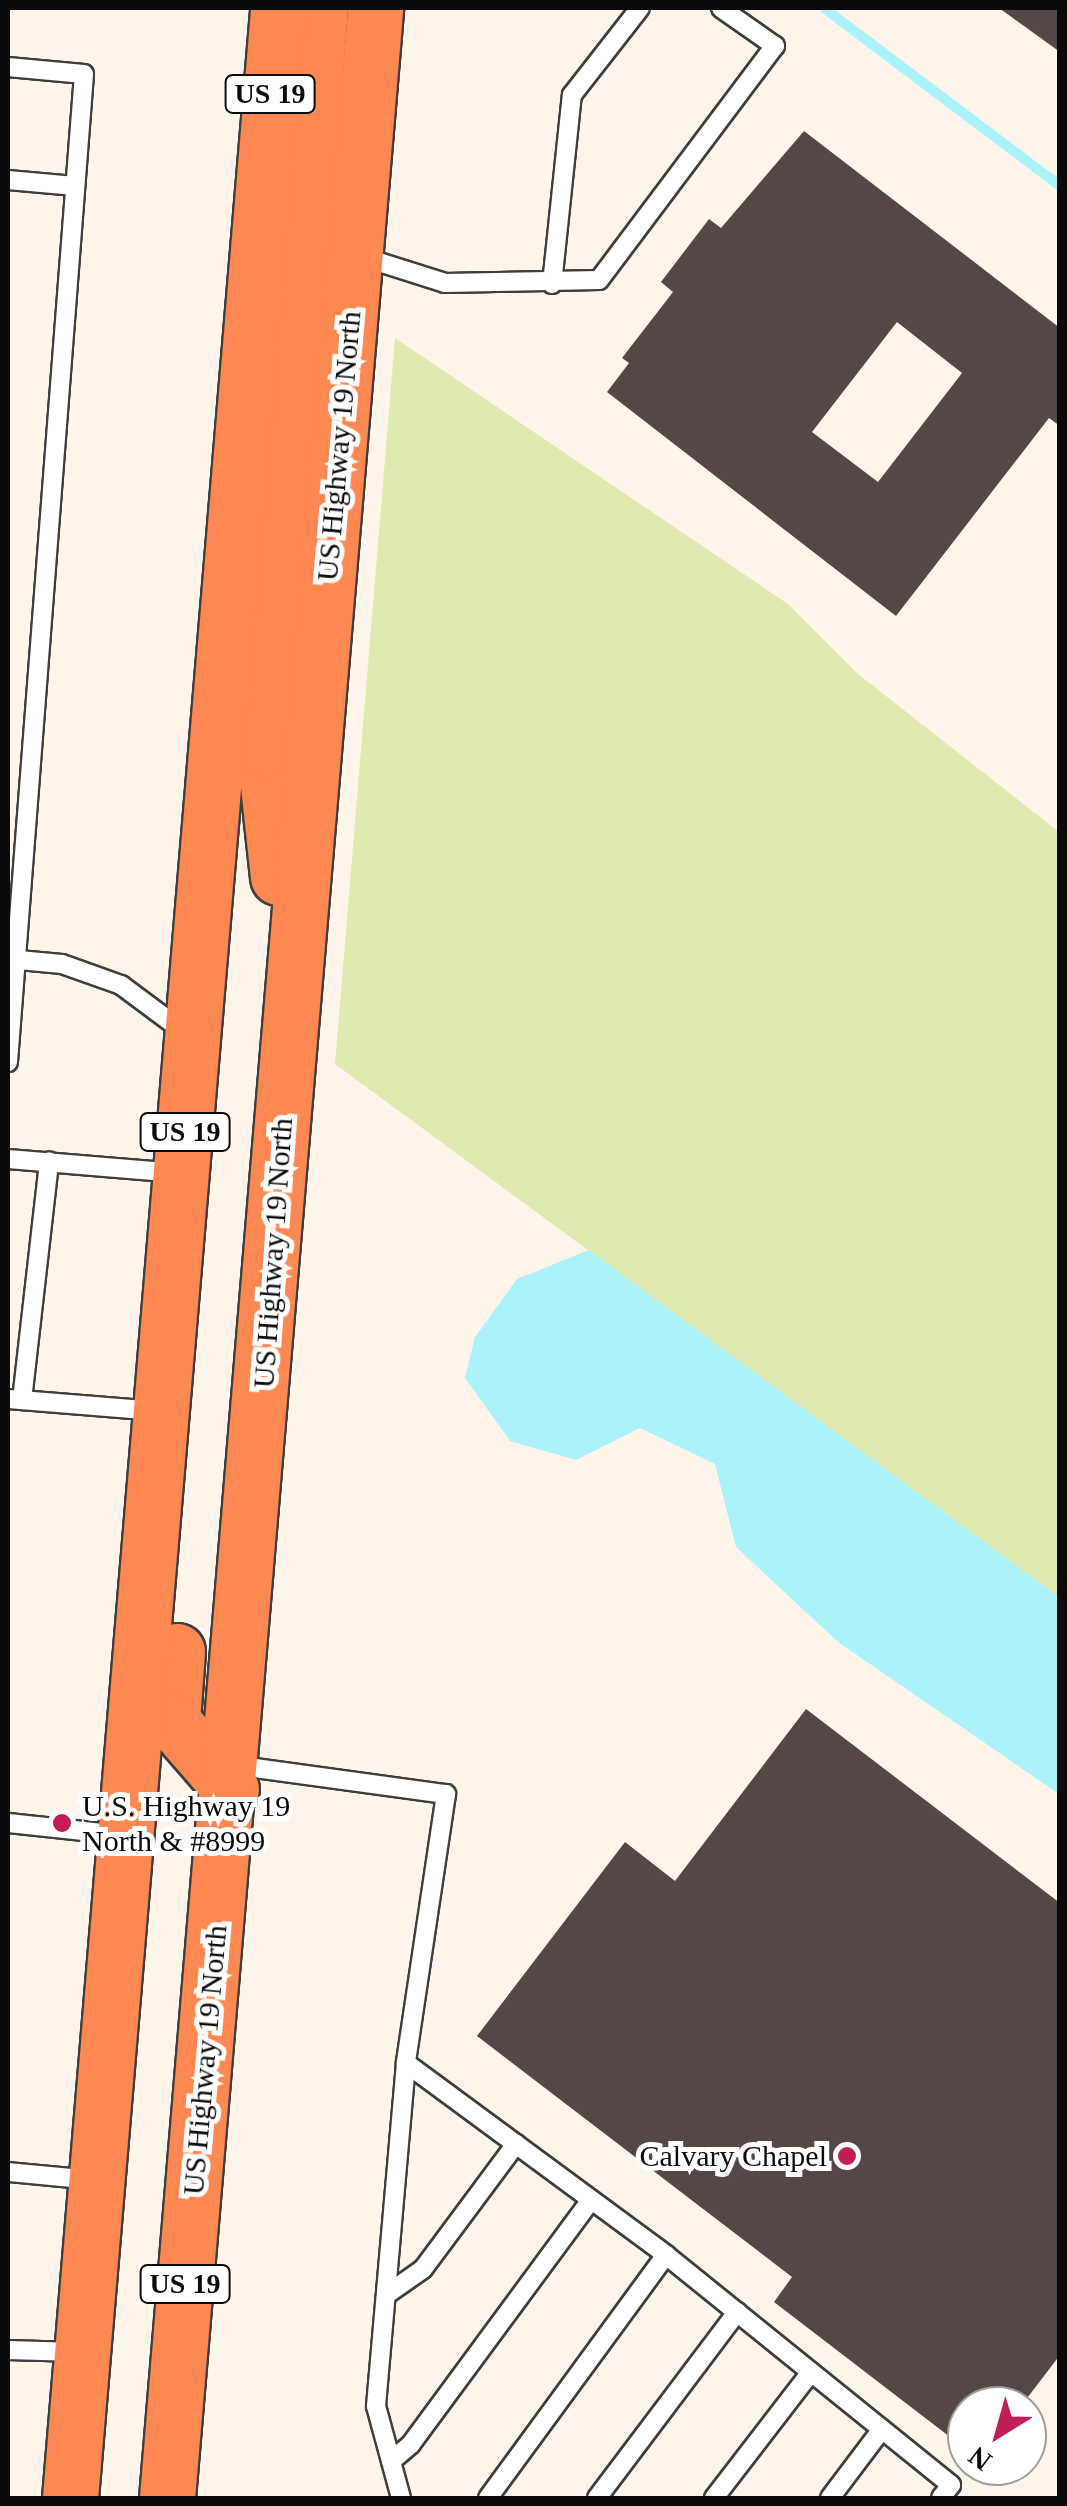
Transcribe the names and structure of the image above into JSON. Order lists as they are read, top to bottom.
{
  "streets": {
    "highway": ["US 19", "US Highway 19 North"]
  },
  "places": ["U.S. Highway 19 North & #8999", "Calvary Chapel"],
  "north": "bottom left"
}
